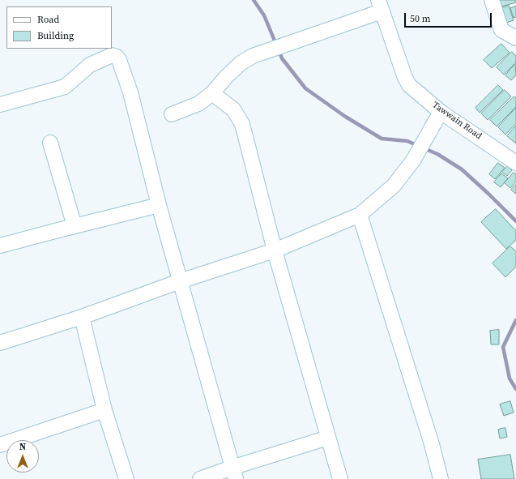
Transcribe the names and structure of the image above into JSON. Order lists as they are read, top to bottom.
{
  "streets": {
    "street": ["Tawwain Road"]
  },
  "legend": ["Road", "Building"],
  "scale_bar": "50 m",
  "north": "top"
}
